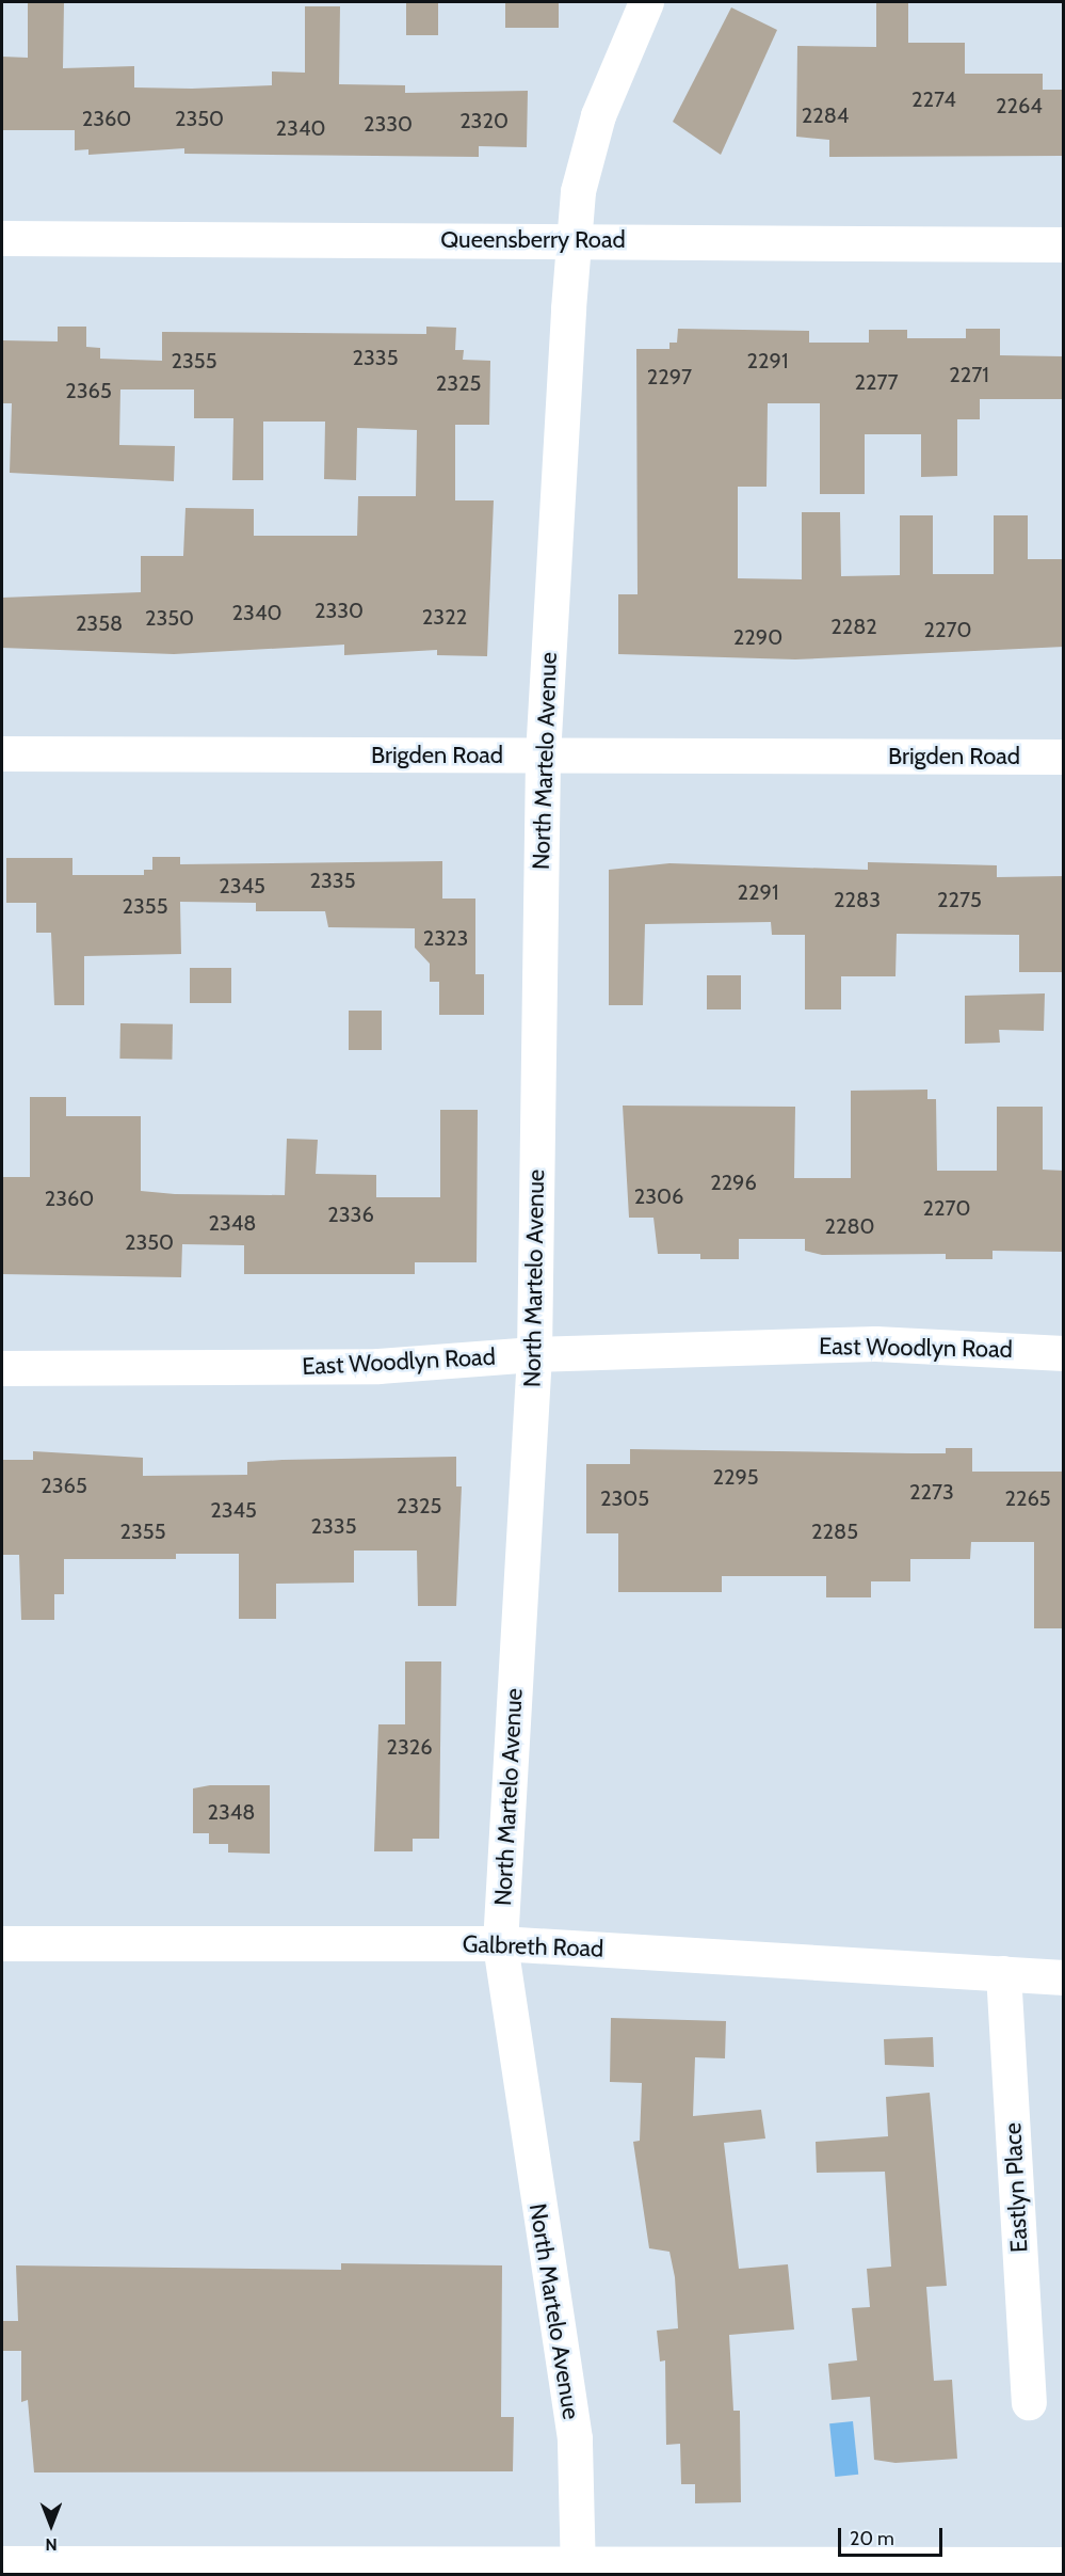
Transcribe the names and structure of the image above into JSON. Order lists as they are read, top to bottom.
{
  "streets": {
    "street": [
      "Queensberry Road",
      "Brigden Road",
      "North Martelo Avenue",
      "East Woodlyn Road",
      "Galbreth Road",
      "Eastlyn Place"
    ]
  },
  "crossings": [
    ["Queensberry Road", "North Martelo Avenue"],
    ["Brigden Road", "North Martelo Avenue"],
    ["North Martelo Avenue", "East Woodlyn Road"],
    ["North Martelo Avenue", "Galbreth Road"],
    ["Galbreth Road", "Eastlyn Place"]
  ],
  "house_numbers": [
    "2274",
    "2264",
    "2284",
    "2360",
    "2350",
    "2320",
    "2330",
    "2340",
    "2335",
    "2355",
    "2291",
    "2271",
    "2297",
    "2277",
    "2325",
    "2365",
    "2330",
    "2340",
    "2322",
    "2350",
    "2358",
    "2282",
    "2270",
    "2290",
    "2335",
    "2345",
    "2291",
    "2283",
    "2275",
    "2355",
    "2323",
    "2296",
    "2306",
    "2360",
    "2270",
    "2336",
    "2348",
    "2280",
    "2350",
    "2295",
    "2365",
    "2273",
    "2305",
    "2265",
    "2325",
    "2345",
    "2335",
    "2355",
    "2285",
    "2326",
    "2348"
  ],
  "scale_bar": "20 m",
  "north": "bottom"
}
